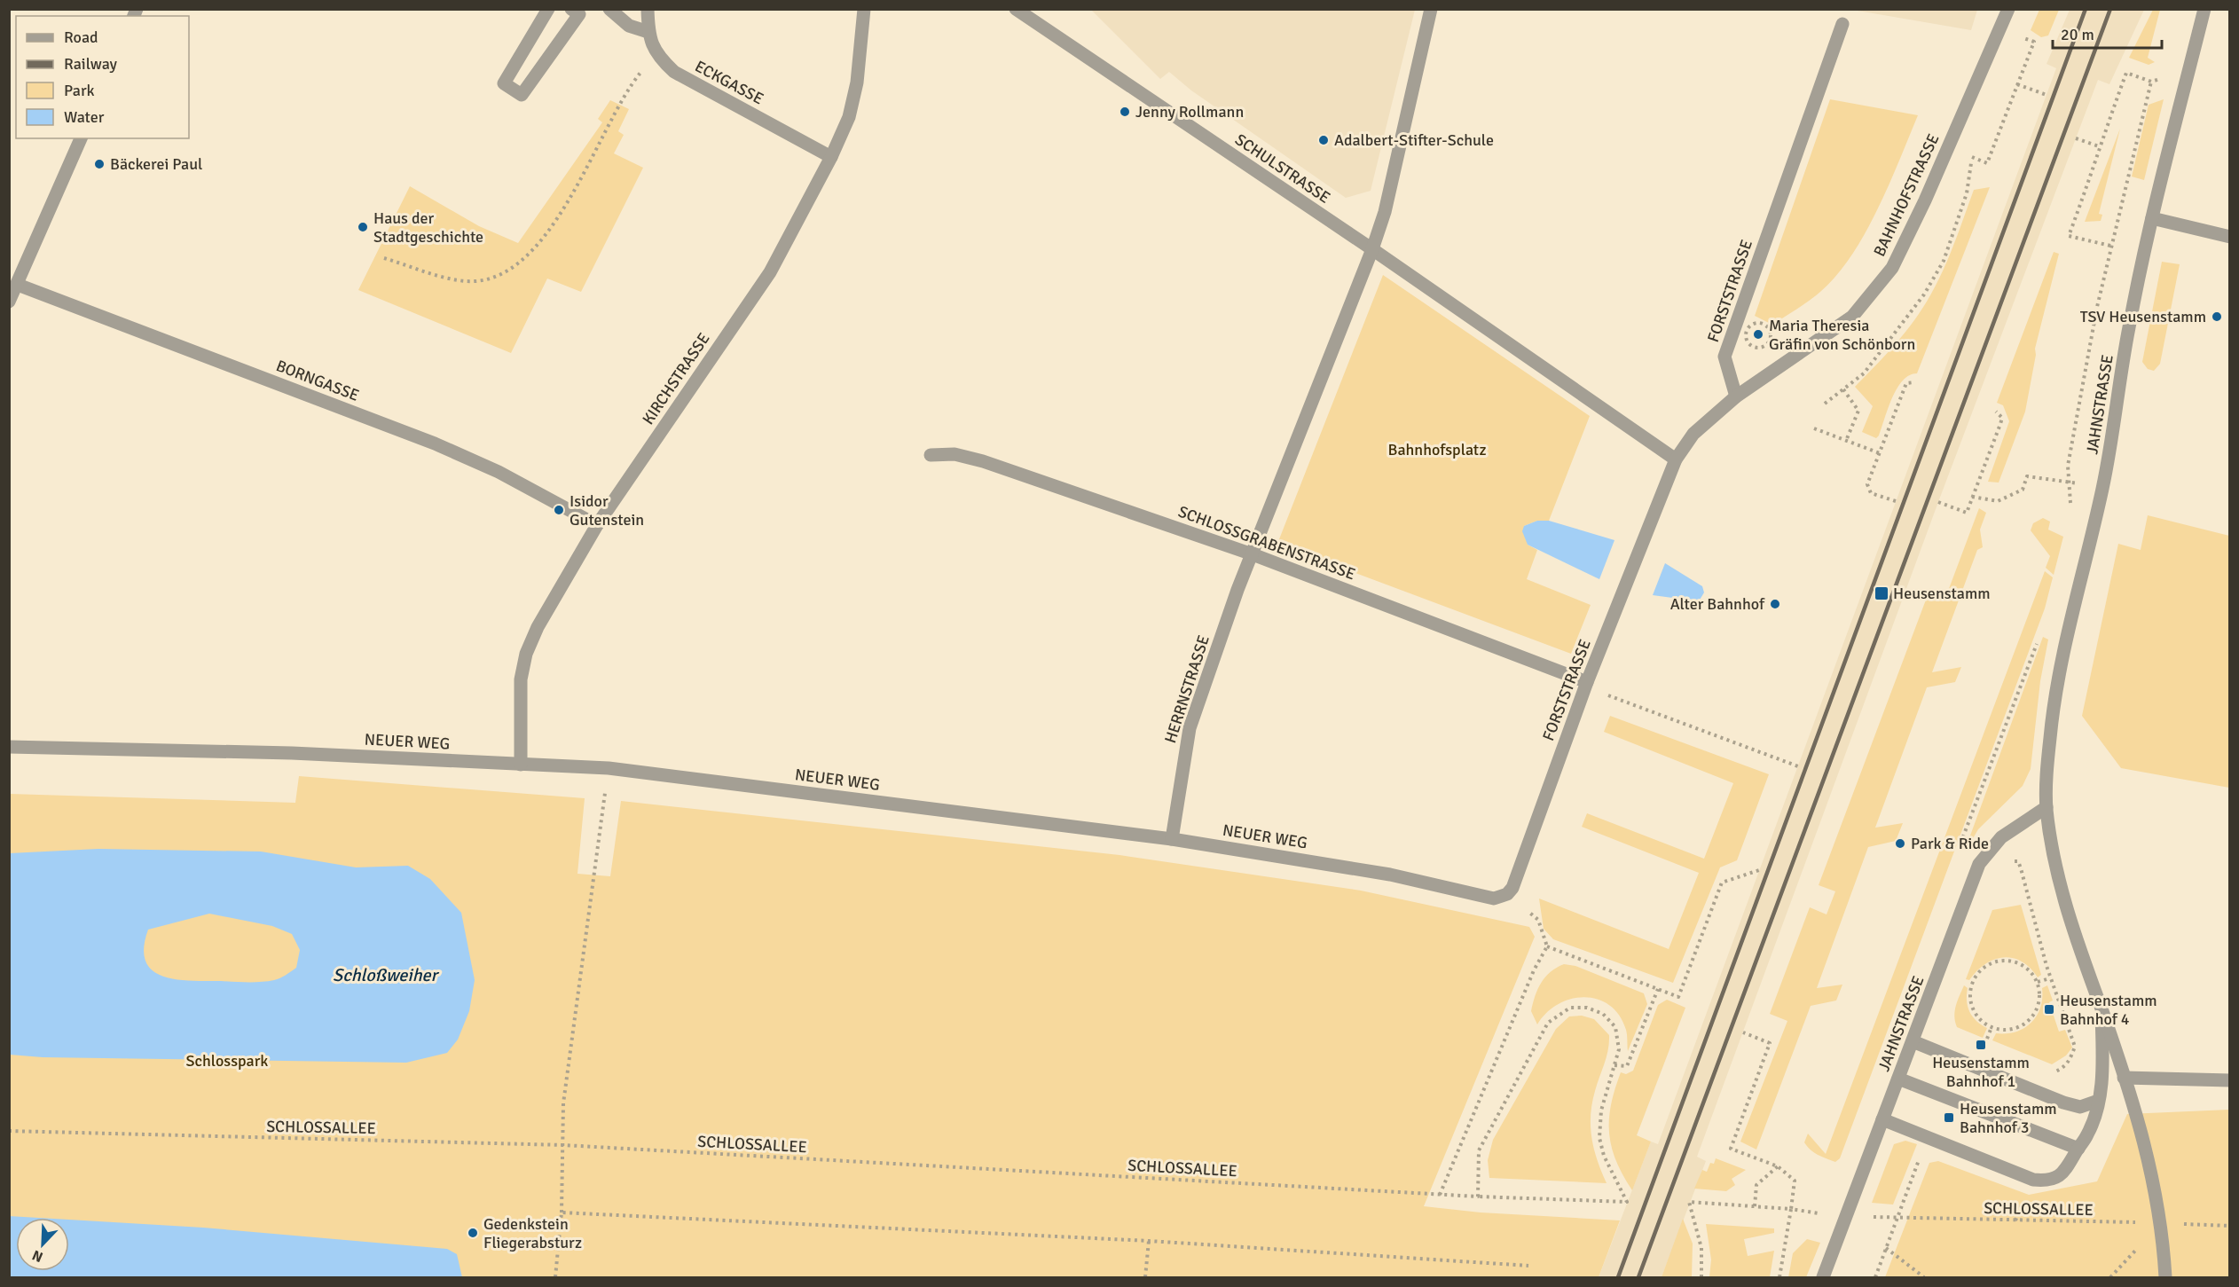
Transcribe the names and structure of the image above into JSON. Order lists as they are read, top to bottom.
{
  "streets": {
    "street": [
      "ECKGASSE",
      "SCHULSTRASSE",
      "BAHNHOFSTRASSE",
      "FORSTSTRASSE",
      "KIRCHSTRASSE",
      "BORNGASSE",
      "JAHNSTRASSE",
      "SCHLOSSGRABENSTRASSE",
      "HERRNSTRASSE",
      "NEUER WEG"
    ],
    "path": ["SCHLOSSALLEE"]
  },
  "crossings": [
    ["ECKGASSE", "KIRCHSTRASSE"],
    ["BAHNHOFSTRASSE", "FORSTSTRASSE"],
    ["FORSTSTRASSE", "SCHLOSSGRABENSTRASSE"],
    ["FORSTSTRASSE", "NEUER WEG"],
    ["KIRCHSTRASSE", "BORNGASSE"],
    ["KIRCHSTRASSE", "NEUER WEG"],
    ["JAHNSTRASSE", "SCHLOSSALLEE"],
    ["SCHLOSSGRABENSTRASSE", "HERRNSTRASSE"],
    ["HERRNSTRASSE", "NEUER WEG"]
  ],
  "water": ["Schloßweiher"],
  "parks": ["Bahnhofsplatz", "Schlosspark"],
  "places": {
    "other": [
      "Jenny Rollmann",
      "Adalbert-Stifter-Schule",
      "Bäckerei Paul",
      "Haus der Stadtgeschichte",
      "TSV Heusenstamm",
      "Maria Theresia Gräfin von Schönborn",
      "Isidor Gutenstein",
      "Alter Bahnhof",
      "Park & Ride",
      "Gedenkstein Fliegerabsturz"
    ],
    "transit": [
      "Heusenstamm",
      "Heusenstamm Bahnhof 4",
      "Heusenstamm Bahnhof 1",
      "Heusenstamm Bahnhof 3"
    ]
  },
  "legend": [
    "Road",
    "Railway",
    "Park",
    "Water"
  ],
  "scale_bar": "20 m",
  "north": "bottom left"
}
